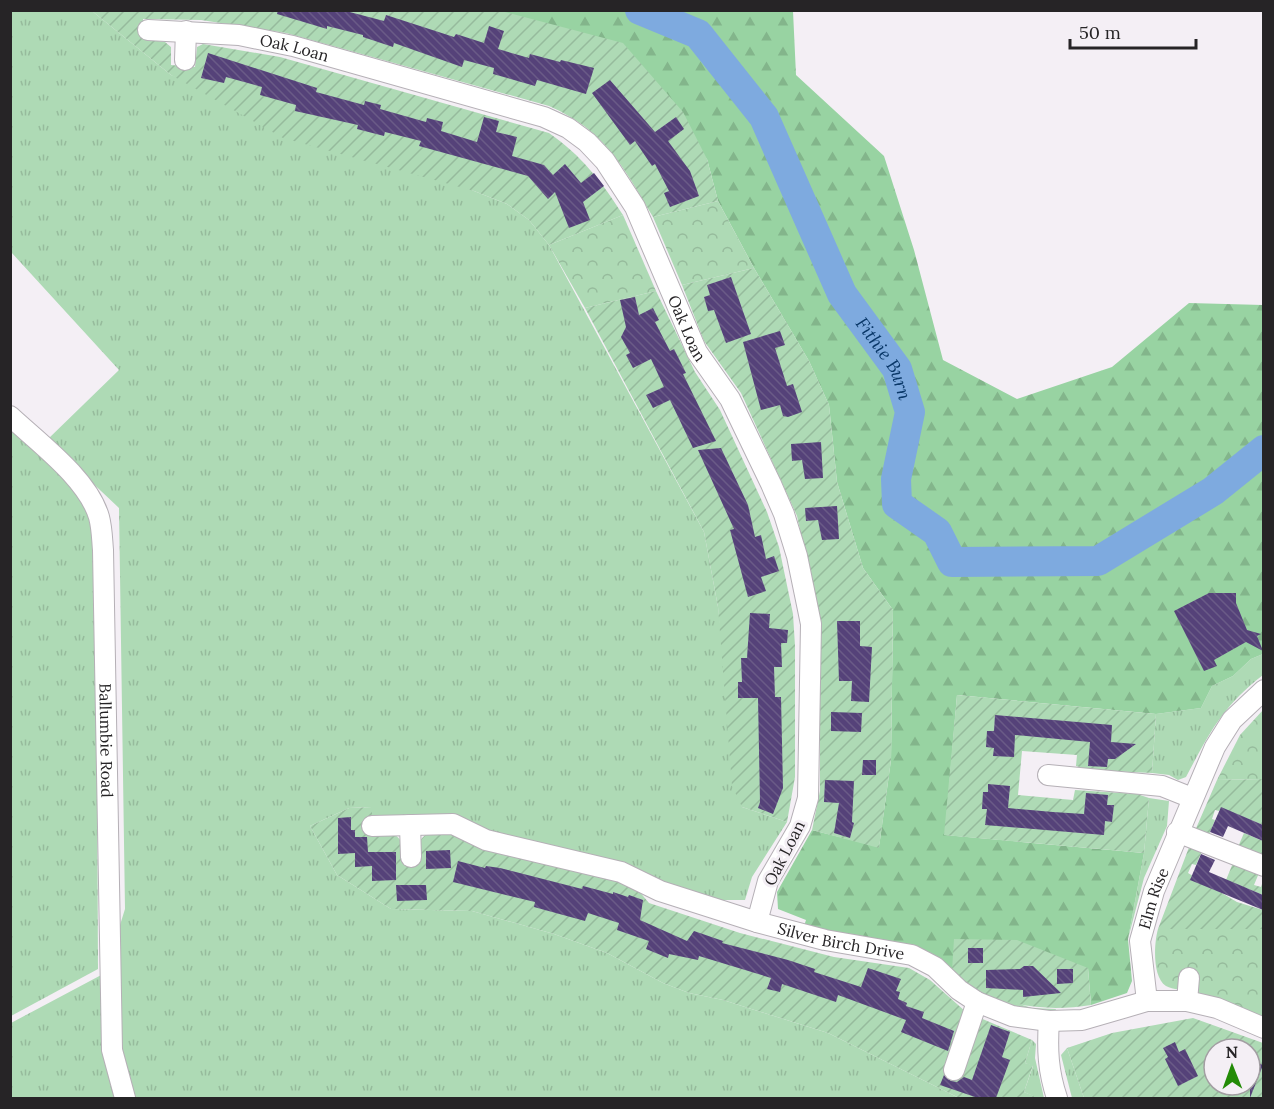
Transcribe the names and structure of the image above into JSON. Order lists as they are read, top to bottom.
{
  "streets": {
    "street": [
      "Oak Loan",
      "Ballumbie Road",
      "Elm Rise",
      "Silver Birch Drive"
    ]
  },
  "crossings": [
    ["Oak Loan", "Silver Birch Drive"],
    ["Elm Rise", "Silver Birch Drive"]
  ],
  "water": ["Fithie Burn"],
  "scale_bar": "50 m",
  "north": "top"
}
